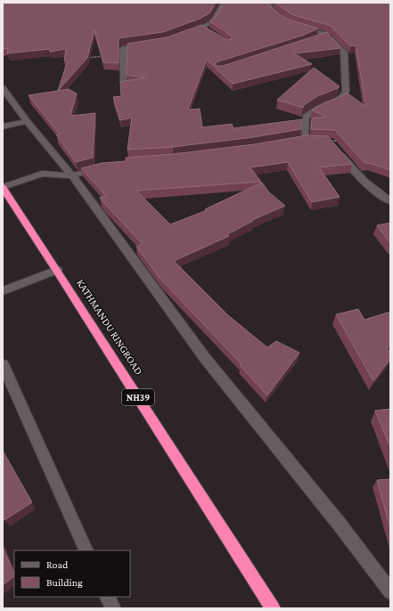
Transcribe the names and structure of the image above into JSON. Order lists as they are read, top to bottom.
{
  "streets": {
    "highway": ["KATHMANDU RINGROAD", "NH39"]
  },
  "legend": ["Road", "Building"]
}
